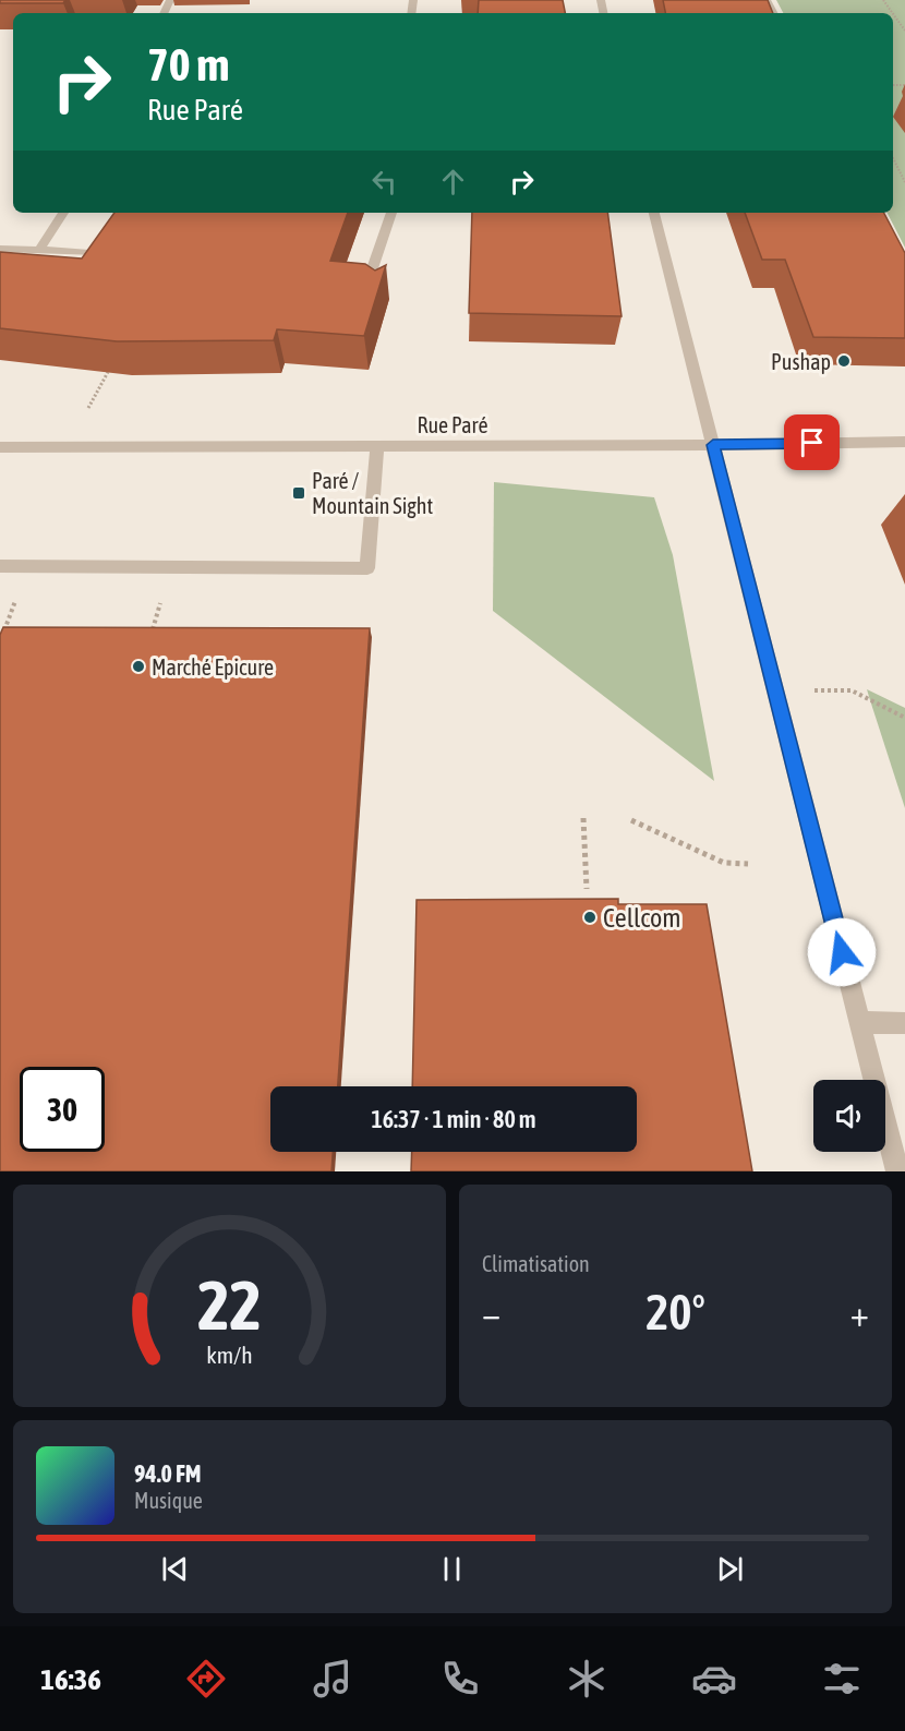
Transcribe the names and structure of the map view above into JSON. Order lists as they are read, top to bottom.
{
  "streets": {
    "street": ["Rue Paré"]
  },
  "places": {
    "other": ["Pushap", "Marché Epicure", "Cellcom"],
    "transit": ["Paré / Mountain Sight"]
  },
  "page": {
    "turn": ["70 m", "Rue Paré"],
    "limit": "30",
    "trip": "16:37 · 1 min · 80 m",
    "tile": "Climatisation",
    "heat": ["−", "20°", "+"],
    "song": ["94.0 FM", "Musique"],
    "tabs": "16:36",
    "gauge": ["22", "km/h"]
  }
}
